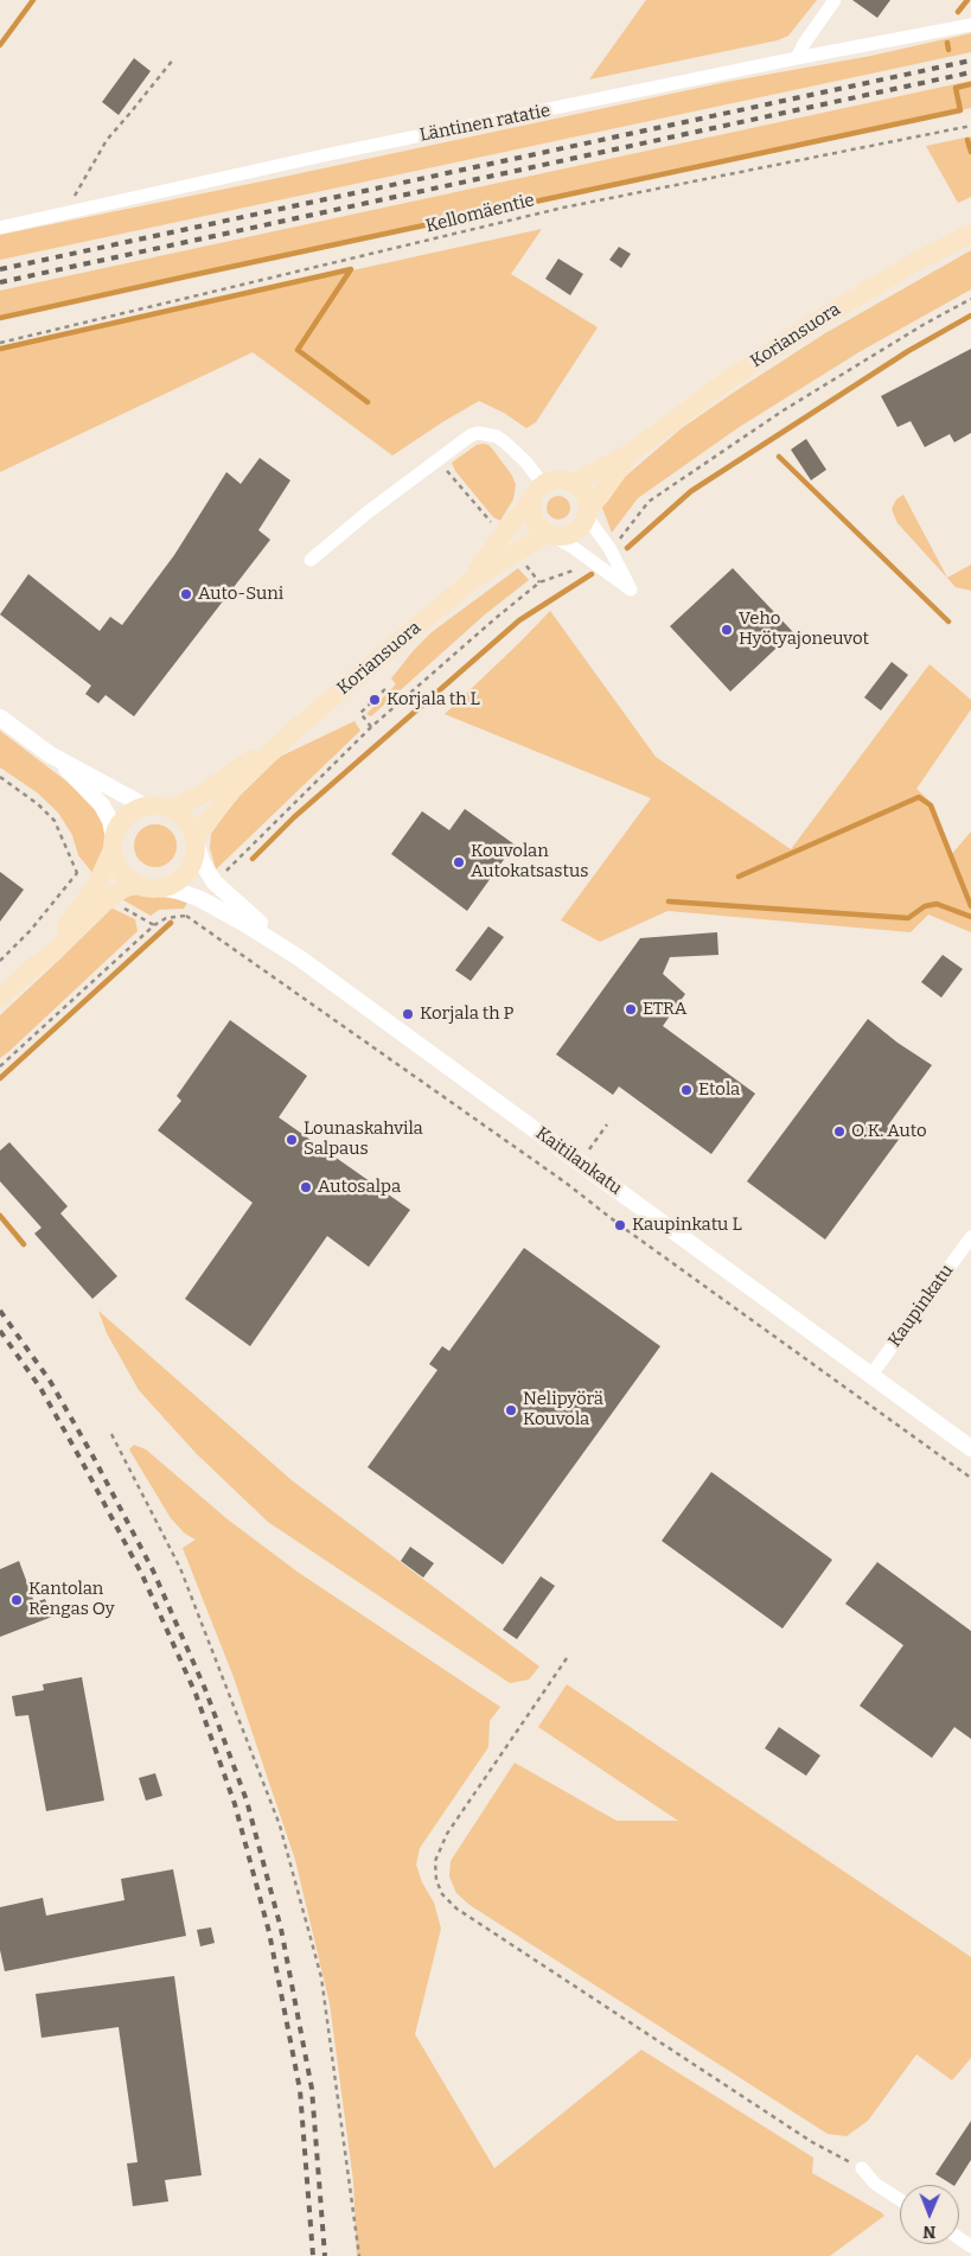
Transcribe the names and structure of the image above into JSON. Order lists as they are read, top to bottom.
{
  "streets": {
    "main road": ["Koriansuora"],
    "street": ["Läntinen ratatie", "Kaitilankatu", "Kaupinkatu"],
    "path": ["Kellomäentie"]
  },
  "crossings": [
    ["Koriansuora", "Kaitilankatu"],
    ["Kaitilankatu", "Kaupinkatu"]
  ],
  "places": [
    "Auto-Suni",
    "Veho Hyötyajoneuvot",
    "Korjala th L",
    "Kouvolan Autokatsastus",
    "ETRA",
    "Korjala th P",
    "Etola",
    "O.K. Auto",
    "Lounaskahvila Salpaus",
    "Autosalpa",
    "Kaupinkatu L",
    "Nelipyörä Kouvola",
    "Kantolan Rengas Oy"
  ],
  "north": "bottom"
}
